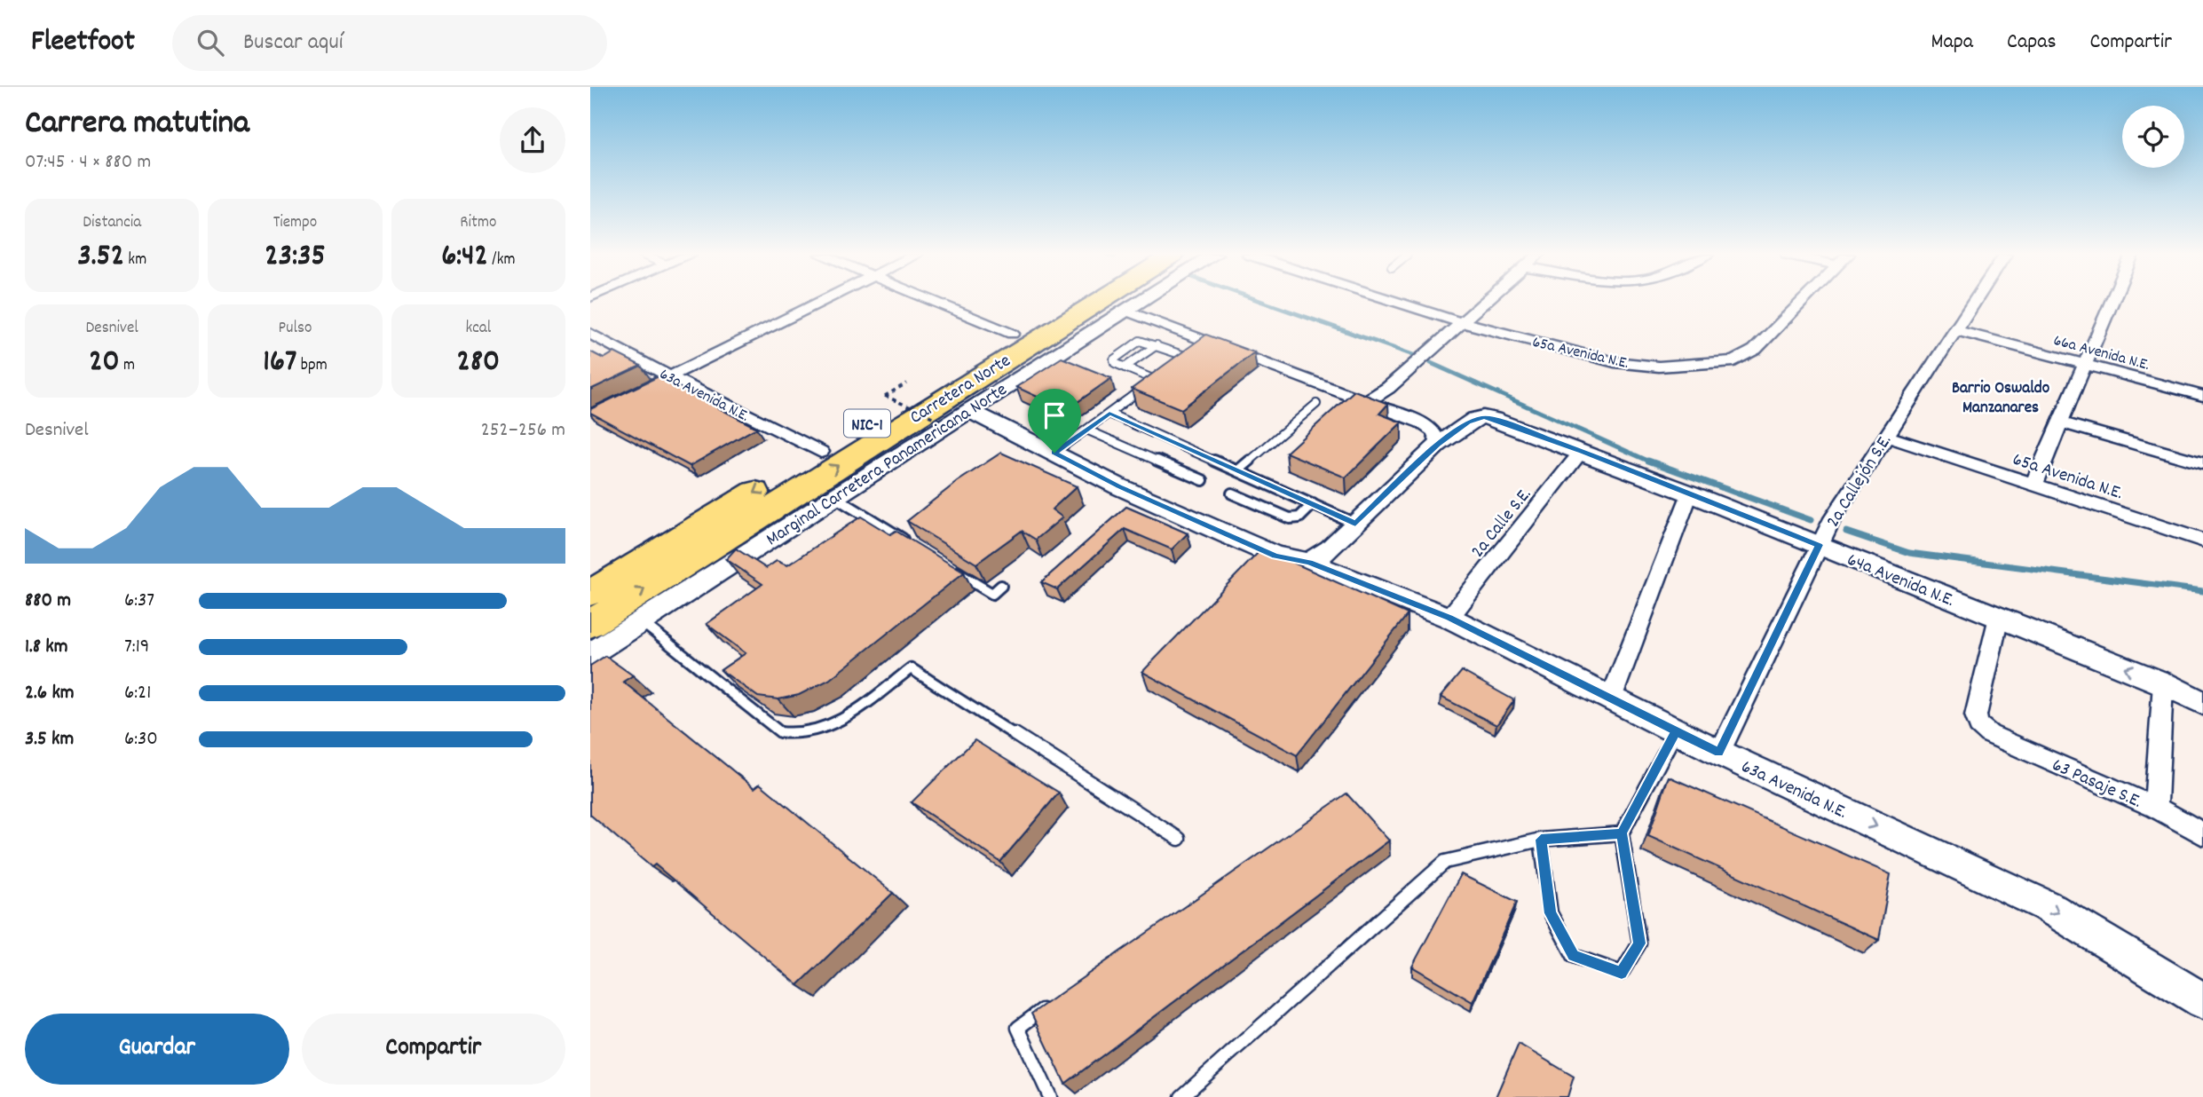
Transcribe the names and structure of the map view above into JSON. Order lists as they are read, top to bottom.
{
  "streets": {
    "highway": ["Carretera Norte", "NIC-1"],
    "street": [
      "65a Avenida N.E.",
      "66a Avenida N.E.",
      "63a Avenida N.E.",
      "Marginal Carretera Panamericana Norte",
      "2a Callejón S.E.",
      "2a Calle S.E.",
      "64a Avenida N.E.",
      "63 Pasaje S.E."
    ]
  },
  "crossings": [
    ["65a Avenida N.E.", "2a Callejón S.E."],
    ["66a Avenida N.E.", "2a Callejón S.E."],
    ["Carretera Norte", "63a Avenida N.E."],
    ["63a Avenida N.E.", "Marginal Carretera Panamericana Norte"],
    ["63a Avenida N.E.", "2a Callejón S.E."],
    ["63a Avenida N.E.", "2a Calle S.E."],
    ["2a Callejón S.E.", "64a Avenida N.E."],
    ["2a Calle S.E.", "64a Avenida N.E."],
    ["64a Avenida N.E.", "63 Pasaje S.E."]
  ],
  "districts": ["Barrio Oswaldo Manzanares"],
  "page": {
    "header": "Fleetfoot",
    "search": "Buscar aquí",
    "nav": ["Mapa", "Capas", "Compartir"],
    "heading": ["Carrera matutina", "07:45 · 4 × 880 m"],
    "stats": [
      ["Distancia", "3.52 km"],
      ["Tiempo", "23:35"],
      ["Ritmo", "6:42 /km"],
      ["Desnivel", "20 m"],
      ["Pulso", "167 bpm"],
      ["kcal", "280"]
    ],
    "chart": ["Desnivel", "252–256 m"],
    "list": [
      {
        "name": "880 m",
        "note": "6:37"
      },
      {
        "name": "1.8 km",
        "note": "7:19"
      },
      {
        "name": "2.6 km",
        "note": "6:21"
      },
      {
        "name": "3.5 km",
        "note": "6:30"
      }
    ],
    "buttons": ["Guardar", "Compartir"]
  }
}
